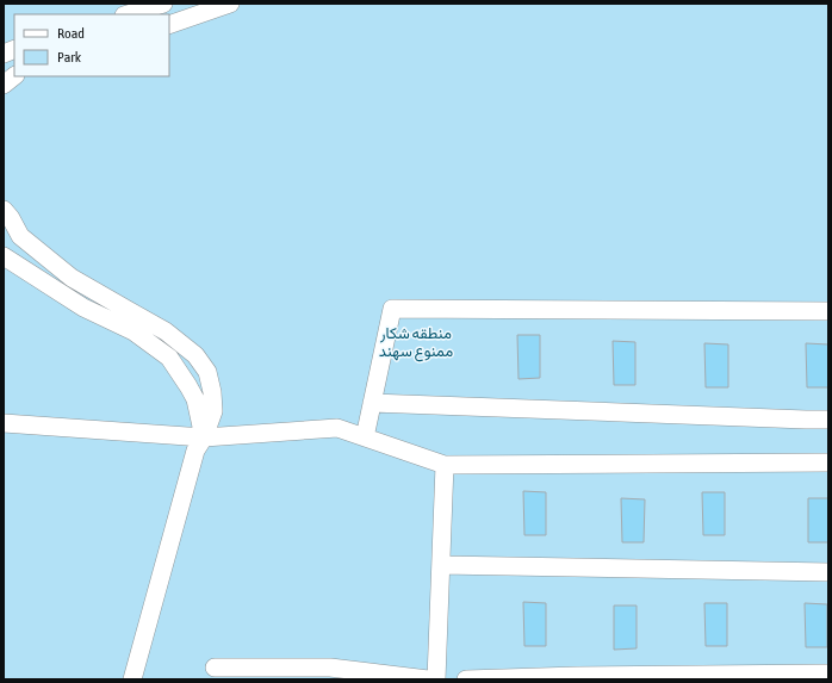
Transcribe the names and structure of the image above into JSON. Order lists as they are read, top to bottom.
{
  "parks": ["منطقه شکار ممنوع سهند"],
  "legend": ["Road", "Park"]
}
